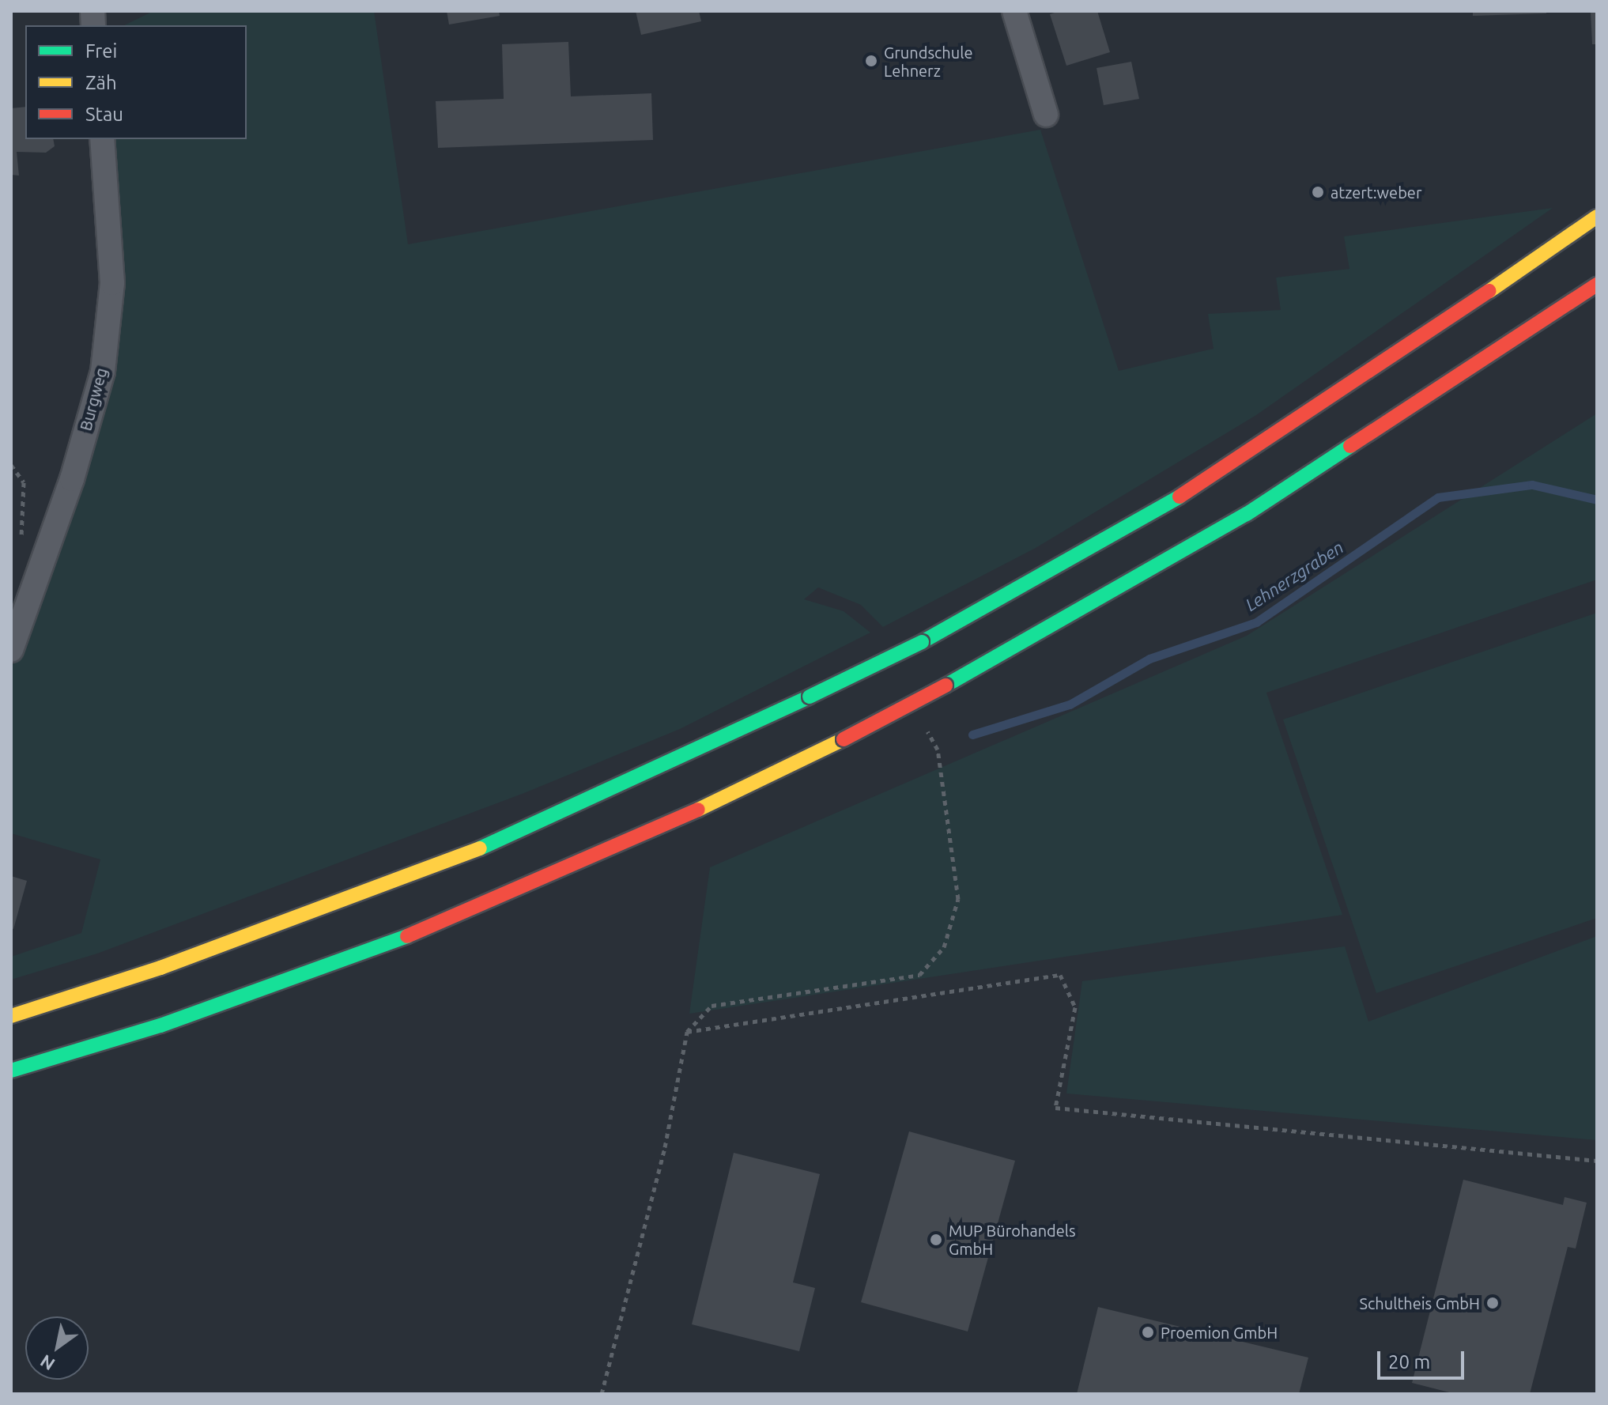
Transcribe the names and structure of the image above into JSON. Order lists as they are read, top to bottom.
{
  "streets": {
    "street": ["Burgweg"]
  },
  "water": ["Lehnerzgraben"],
  "places": [
    "Grundschule Lehnerz",
    "atzert:weber",
    "MUP Bürohandels GmbH",
    "Schultheis GmbH",
    "Proemion GmbH"
  ],
  "legend": ["Frei", "Zäh", "Stau"],
  "scale_bar": "20 m",
  "north": "bottom left"
}
